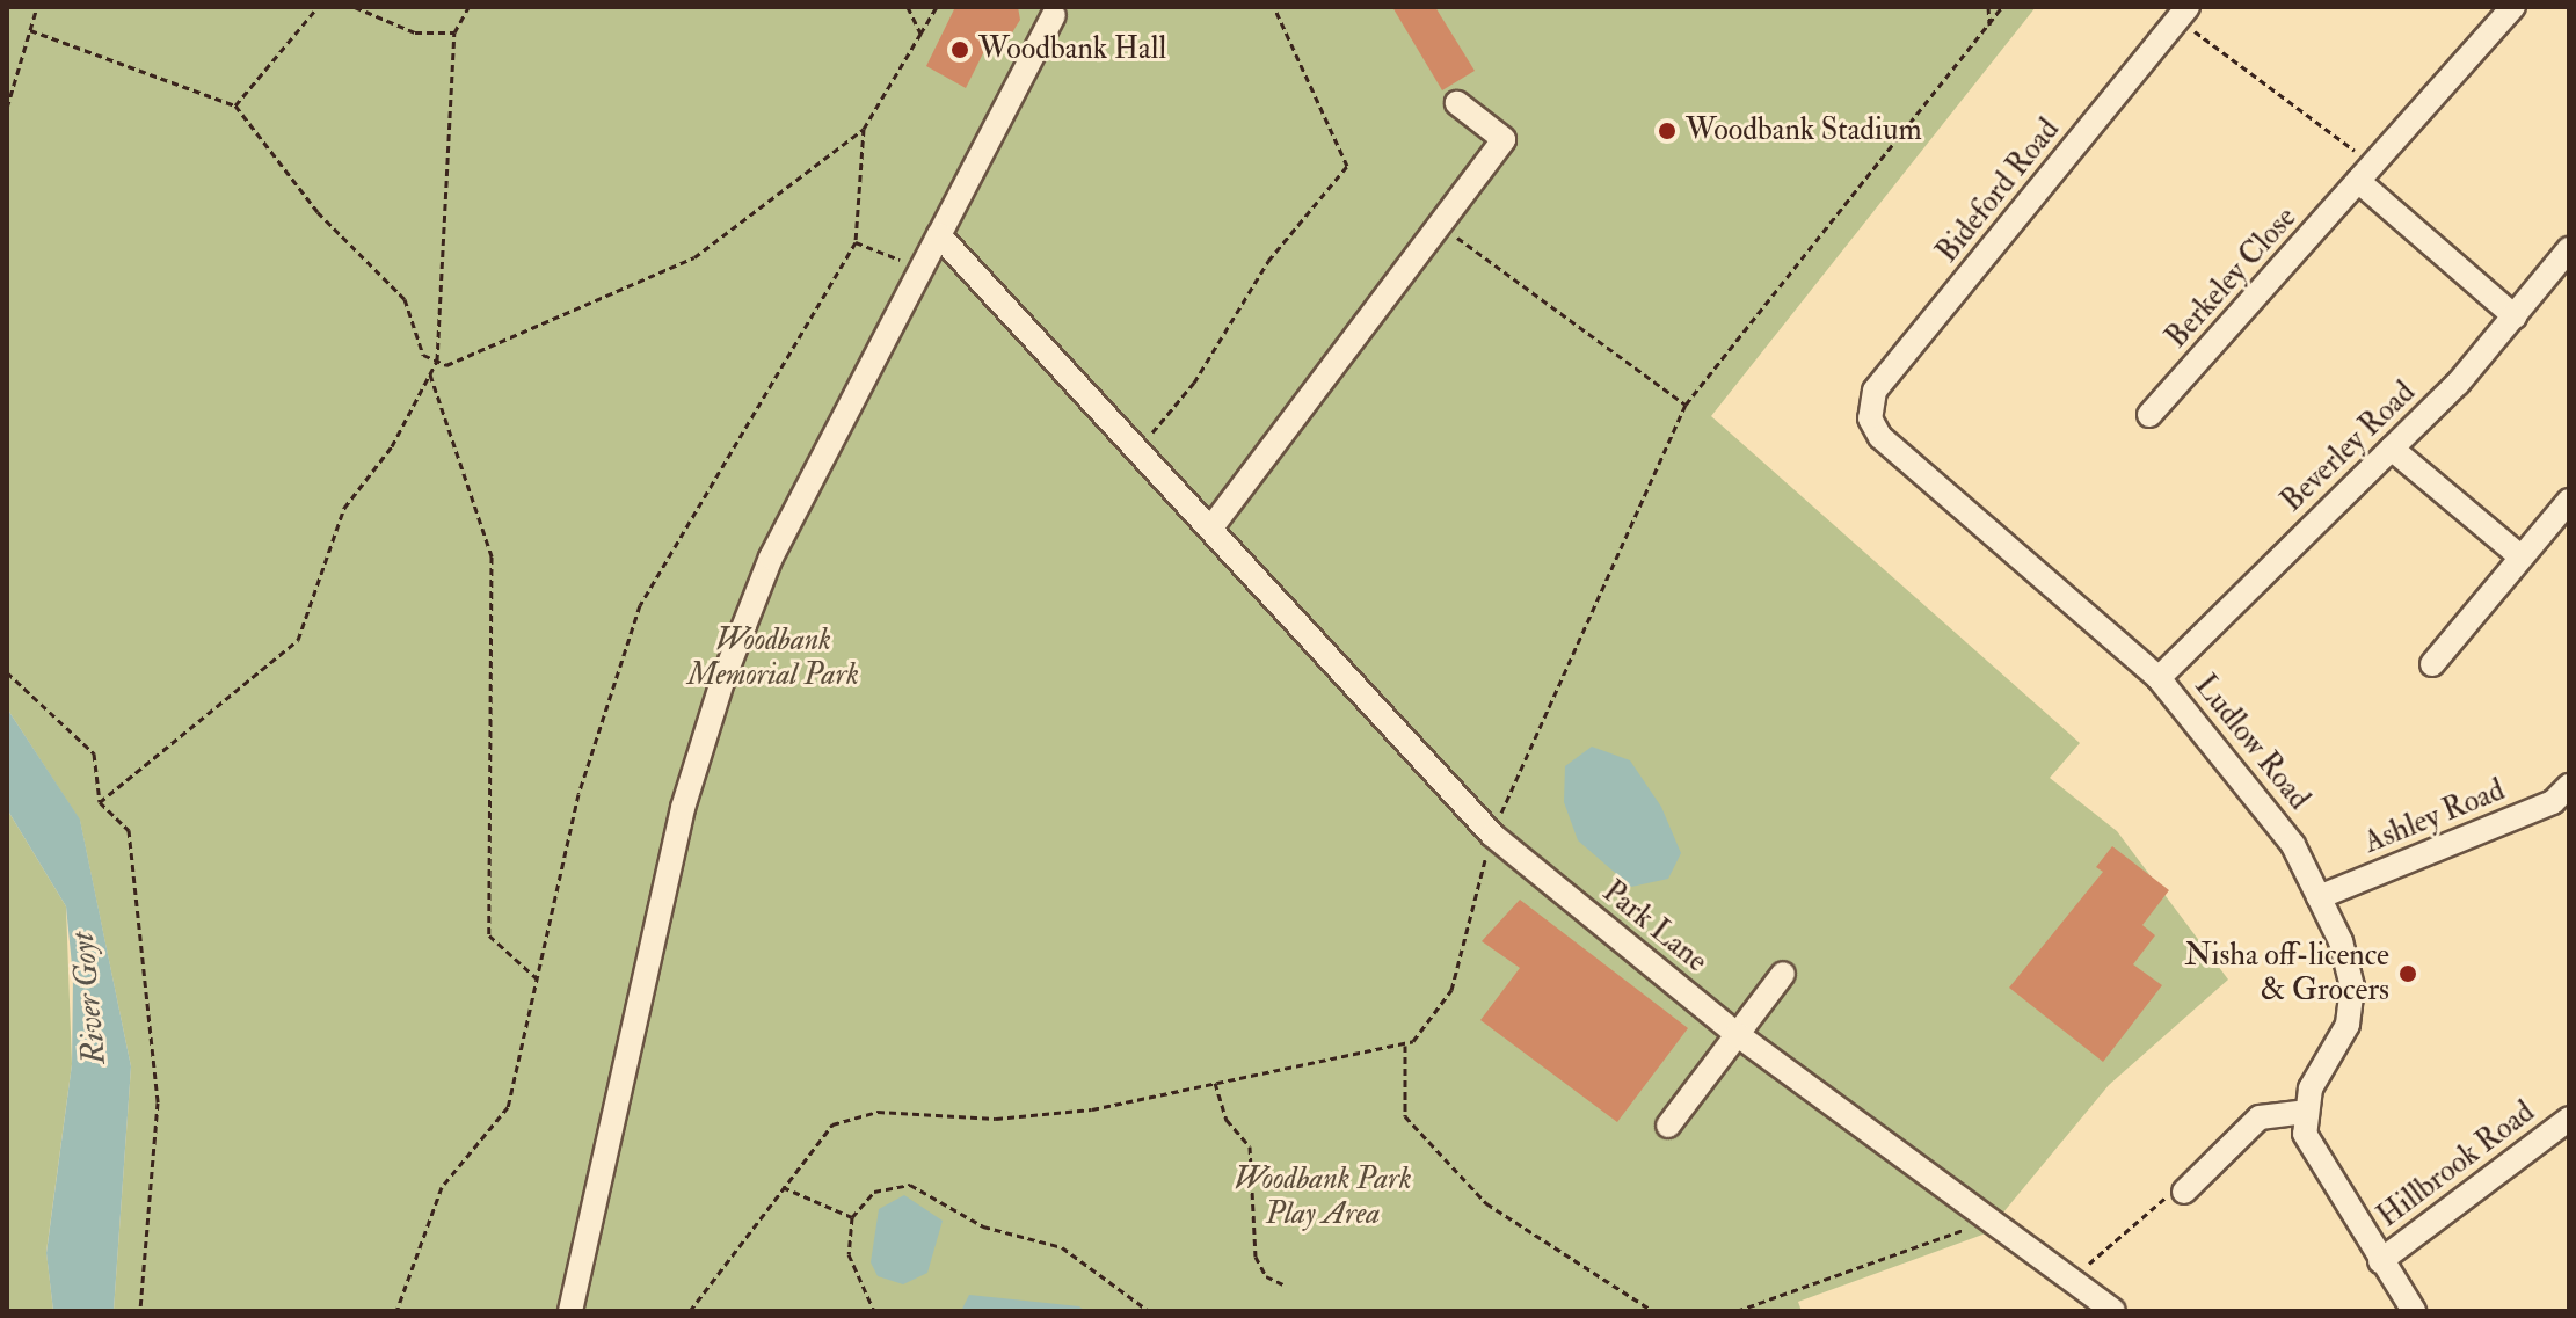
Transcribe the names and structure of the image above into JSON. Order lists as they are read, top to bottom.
{
  "streets": {
    "street": [
      "Bideford Road",
      "Berkeley Close",
      "Beverley Road",
      "Ludlow Road",
      "Ashley Road",
      "Park Lane",
      "Hillbrook Road"
    ]
  },
  "crossings": [
    ["Bideford Road", "Ludlow Road"],
    ["Beverley Road", "Ludlow Road"],
    ["Ludlow Road", "Ashley Road"]
  ],
  "water": ["River Goyt"],
  "parks": ["Woodbank Memorial Park", "Woodbank Park Play Area"],
  "places": ["Woodbank Hall", "Woodbank Stadium", "Nisha off-licence & Grocers"]
}
